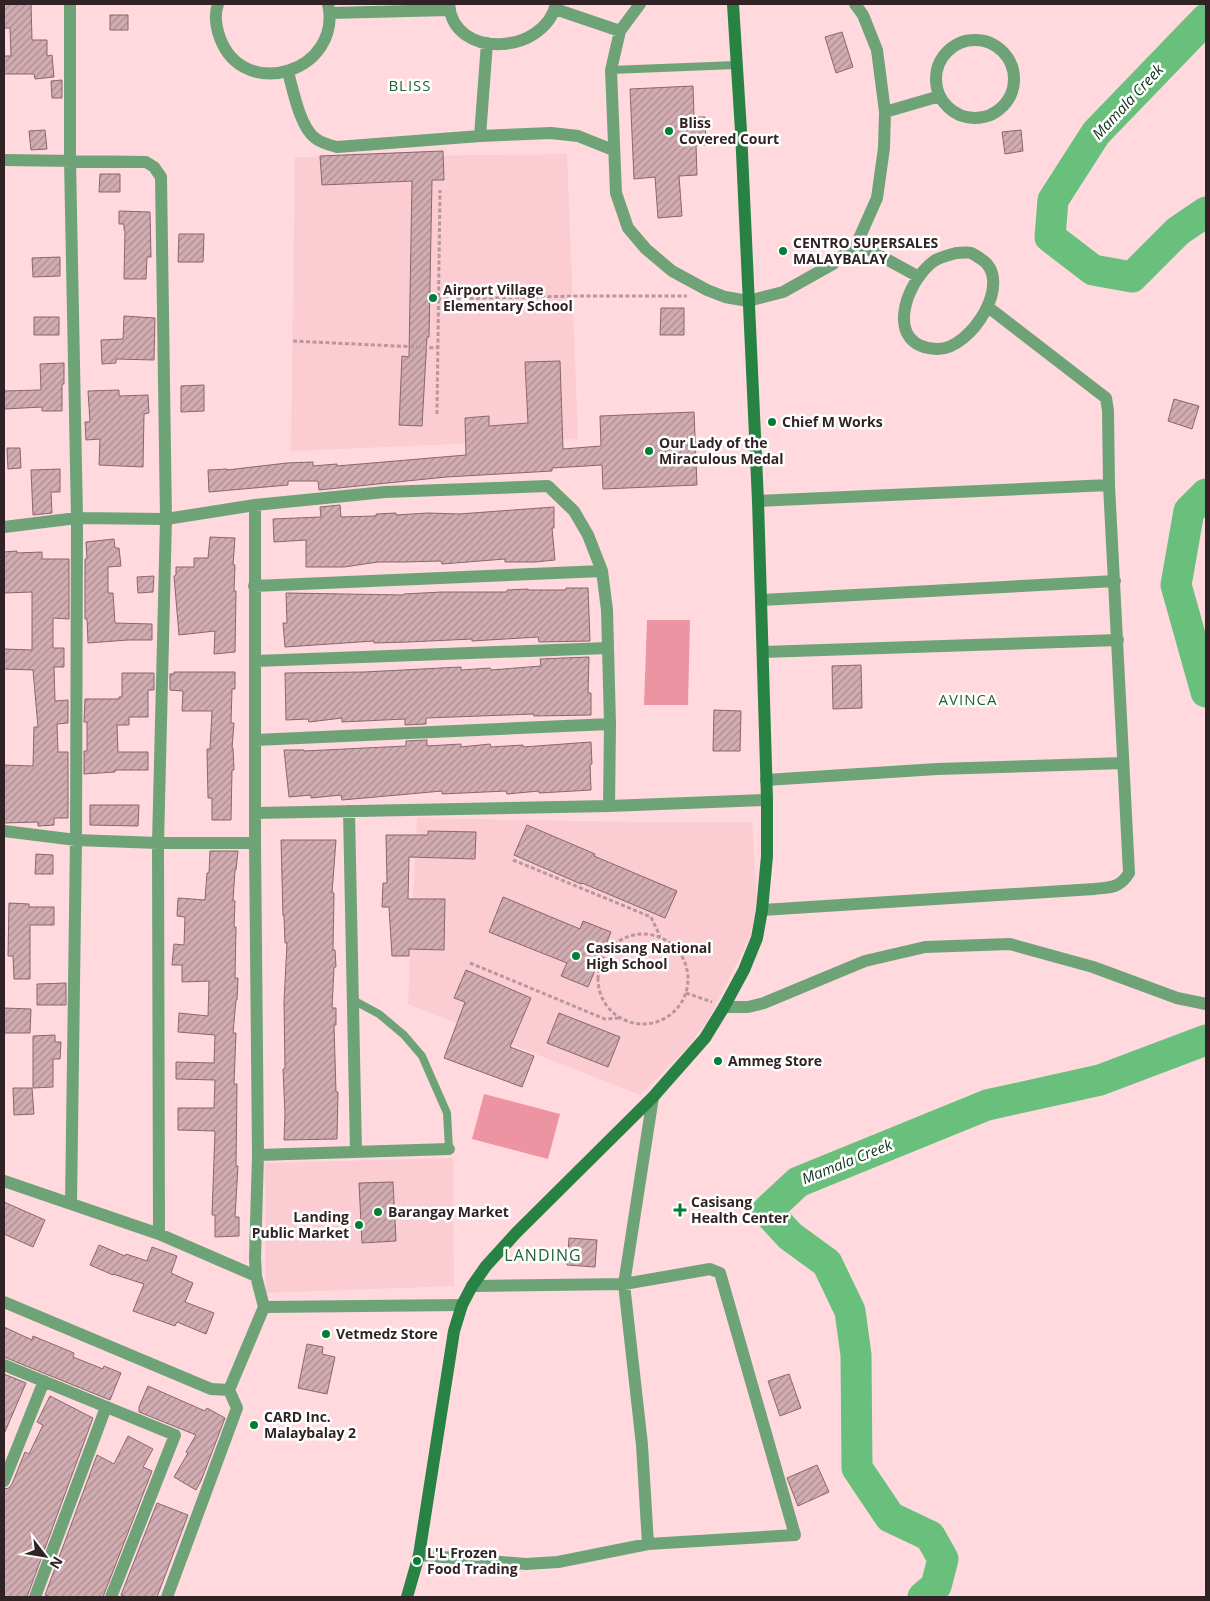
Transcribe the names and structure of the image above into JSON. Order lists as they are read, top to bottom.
{
  "districts": ["BLISS", "AVINCA", "LANDING"],
  "water": ["Mamala Creek"],
  "places": {
    "other": [
      "Bliss Covered Court",
      "CENTRO SUPERSALES MALAYBALAY",
      "Airport Village Elementary School",
      "Chief M Works",
      "Our Lady of the Miraculous Medal",
      "Casisang National High School",
      "Ammeg Store",
      "Barangay Market",
      "Landing Public Market",
      "Vetmedz Store",
      "CARD Inc. Malaybalay 2",
      "L'L Frozen Food Trading"
    ],
    "health": ["Casisang Health Center"]
  },
  "north": "bottom right"
}
